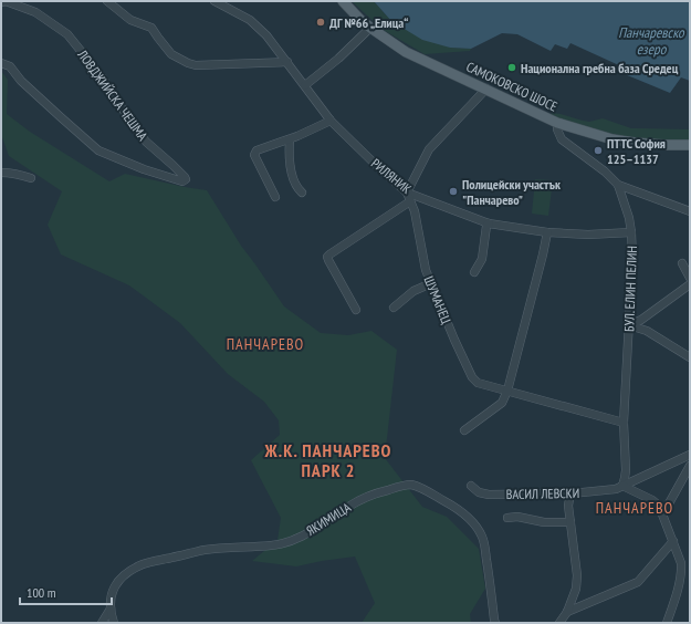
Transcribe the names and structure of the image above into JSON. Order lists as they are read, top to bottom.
{
  "streets": {
    "main road": ["САМОКОВСКО ШОСЕ"],
    "street": [
      "ЛОВДЖИЙСКА ЧЕШМА",
      "РИЛЯНИК",
      "БУЛ. ЕЛИН ПЕЛИН",
      "ШУМАНЕЦ",
      "ВАСИЛ ЛЕВСКИ",
      "ЯКИМИЦА"
    ]
  },
  "crossings": [
    ["РИЛЯНИК", "БУЛ. ЕЛИН ПЕЛИН"],
    ["РИЛЯНИК", "ШУМАНЕЦ"],
    ["БУЛ. ЕЛИН ПЕЛИН", "ШУМАНЕЦ"],
    ["БУЛ. ЕЛИН ПЕЛИН", "ВАСИЛ ЛЕВСКИ"]
  ],
  "districts": ["ПАНЧАРЕВО", "Ж.К. ПАНЧАРЕВО ПАРК 2", "ПАНЧАРЕВО"],
  "water": ["Панчаревско езеро"],
  "places": [
    "ДГ №66 „Елица“",
    "Национална гребна база Средец",
    "ПТТС София 125–1137",
    "Полицейски участък \"Панчарево\""
  ],
  "scale_bar": "100 m"
}
